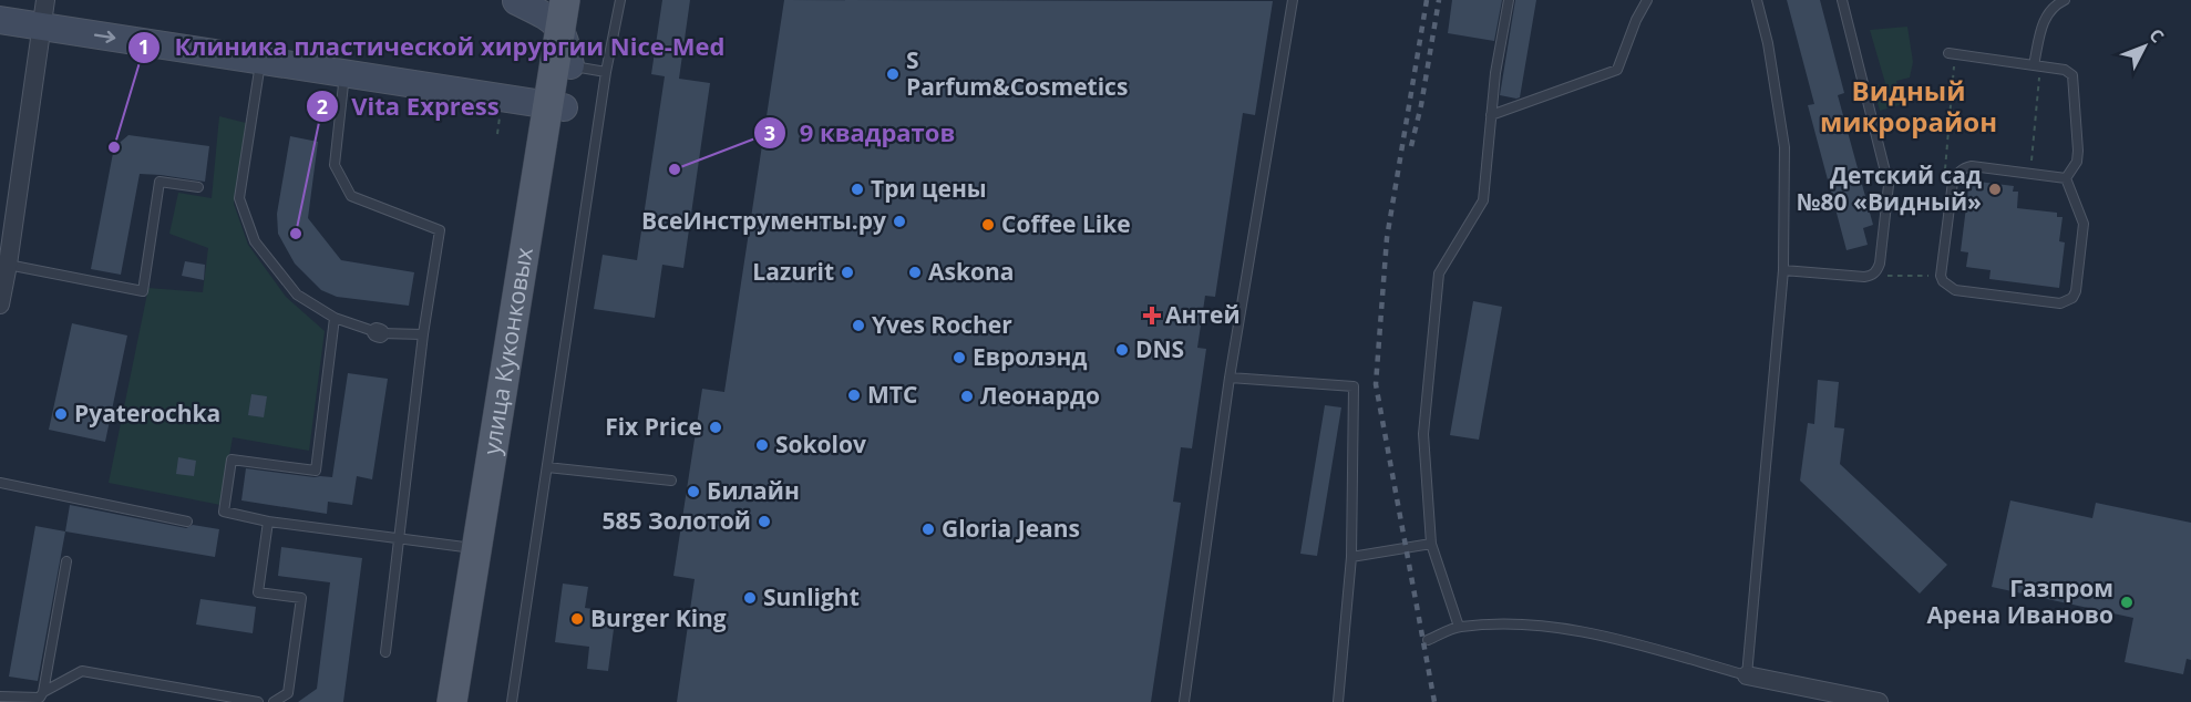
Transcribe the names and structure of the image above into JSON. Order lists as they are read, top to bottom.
{
  "streets": {
    "main road": ["улица Куконковых"]
  },
  "districts": ["Видный микрорайон"],
  "places": {
    "other": [
      "S Parfum&Cosmetics",
      "Клиника пластической хирургии Nice-Med",
      "9 квадратов",
      "Три цены",
      "Детский сад №80 «Видный»",
      "ВсеИнструменты.ру",
      "Coffee Like",
      "Vita Express",
      "Lazurit",
      "Askona",
      "Yves Rocher",
      "DNS",
      "Евролэнд",
      "МТС",
      "Леонардо",
      "Pyaterochka",
      "Fix Price",
      "Sokolov",
      "Билайн",
      "585 Золотой",
      "Gloria Jeans",
      "Sunlight",
      "Газпром Арена Иваново",
      "Burger King"
    ],
    "health": ["Антей"]
  },
  "north": "top right"
}
